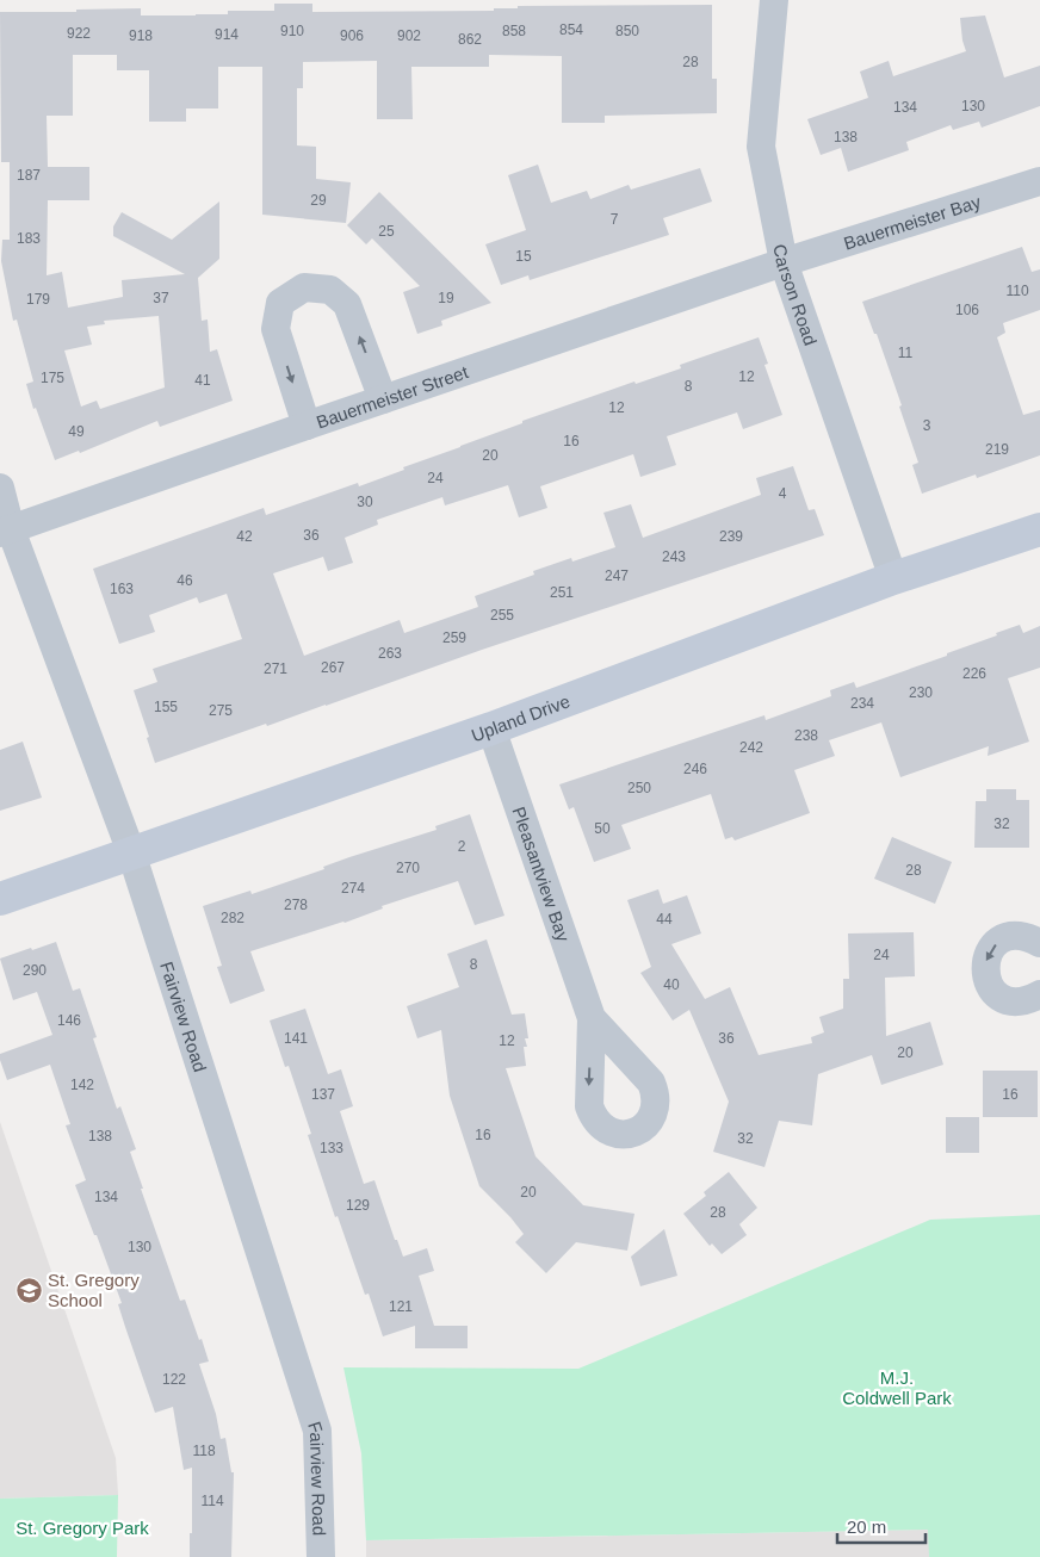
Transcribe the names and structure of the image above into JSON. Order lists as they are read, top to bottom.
{
  "streets": {
    "street": [
      "Bauermeister Bay",
      "Carson Road",
      "Bauermeister Street",
      "Upland Drive",
      "Pleasantview Bay",
      "Fairview Road"
    ]
  },
  "crossings": [
    ["Bauermeister Bay", "Carson Road"],
    ["Bauermeister Bay", "Bauermeister Street"],
    ["Carson Road", "Bauermeister Street"],
    ["Carson Road", "Upland Drive"],
    ["Bauermeister Street", "Fairview Road"],
    ["Upland Drive", "Pleasantview Bay"],
    ["Upland Drive", "Fairview Road"]
  ],
  "parks": ["M.J. Coldwell Park", "St. Gregory Park"],
  "places": {
    "school or university": ["St. Gregory School"]
  },
  "house_numbers": [
    "854",
    "910",
    "858",
    "850",
    "922",
    "914",
    "918",
    "906",
    "902",
    "862",
    "28",
    "130",
    "134",
    "138",
    "187",
    "29",
    "7",
    "25",
    "183",
    "15",
    "110",
    "37",
    "19",
    "179",
    "106",
    "11",
    "12",
    "175",
    "41",
    "8",
    "12",
    "3",
    "49",
    "16",
    "219",
    "20",
    "24",
    "4",
    "30",
    "36",
    "42",
    "239",
    "243",
    "247",
    "46",
    "163",
    "251",
    "255",
    "259",
    "263",
    "267",
    "271",
    "226",
    "230",
    "234",
    "155",
    "275",
    "238",
    "242",
    "246",
    "250",
    "32",
    "50",
    "2",
    "270",
    "28",
    "274",
    "278",
    "282",
    "44",
    "24",
    "8",
    "290",
    "40",
    "146",
    "141",
    "36",
    "12",
    "20",
    "142",
    "137",
    "16",
    "16",
    "138",
    "32",
    "133",
    "20",
    "134",
    "129",
    "28",
    "130",
    "121",
    "122",
    "118",
    "114"
  ],
  "scale_bar": "20 m"
}
